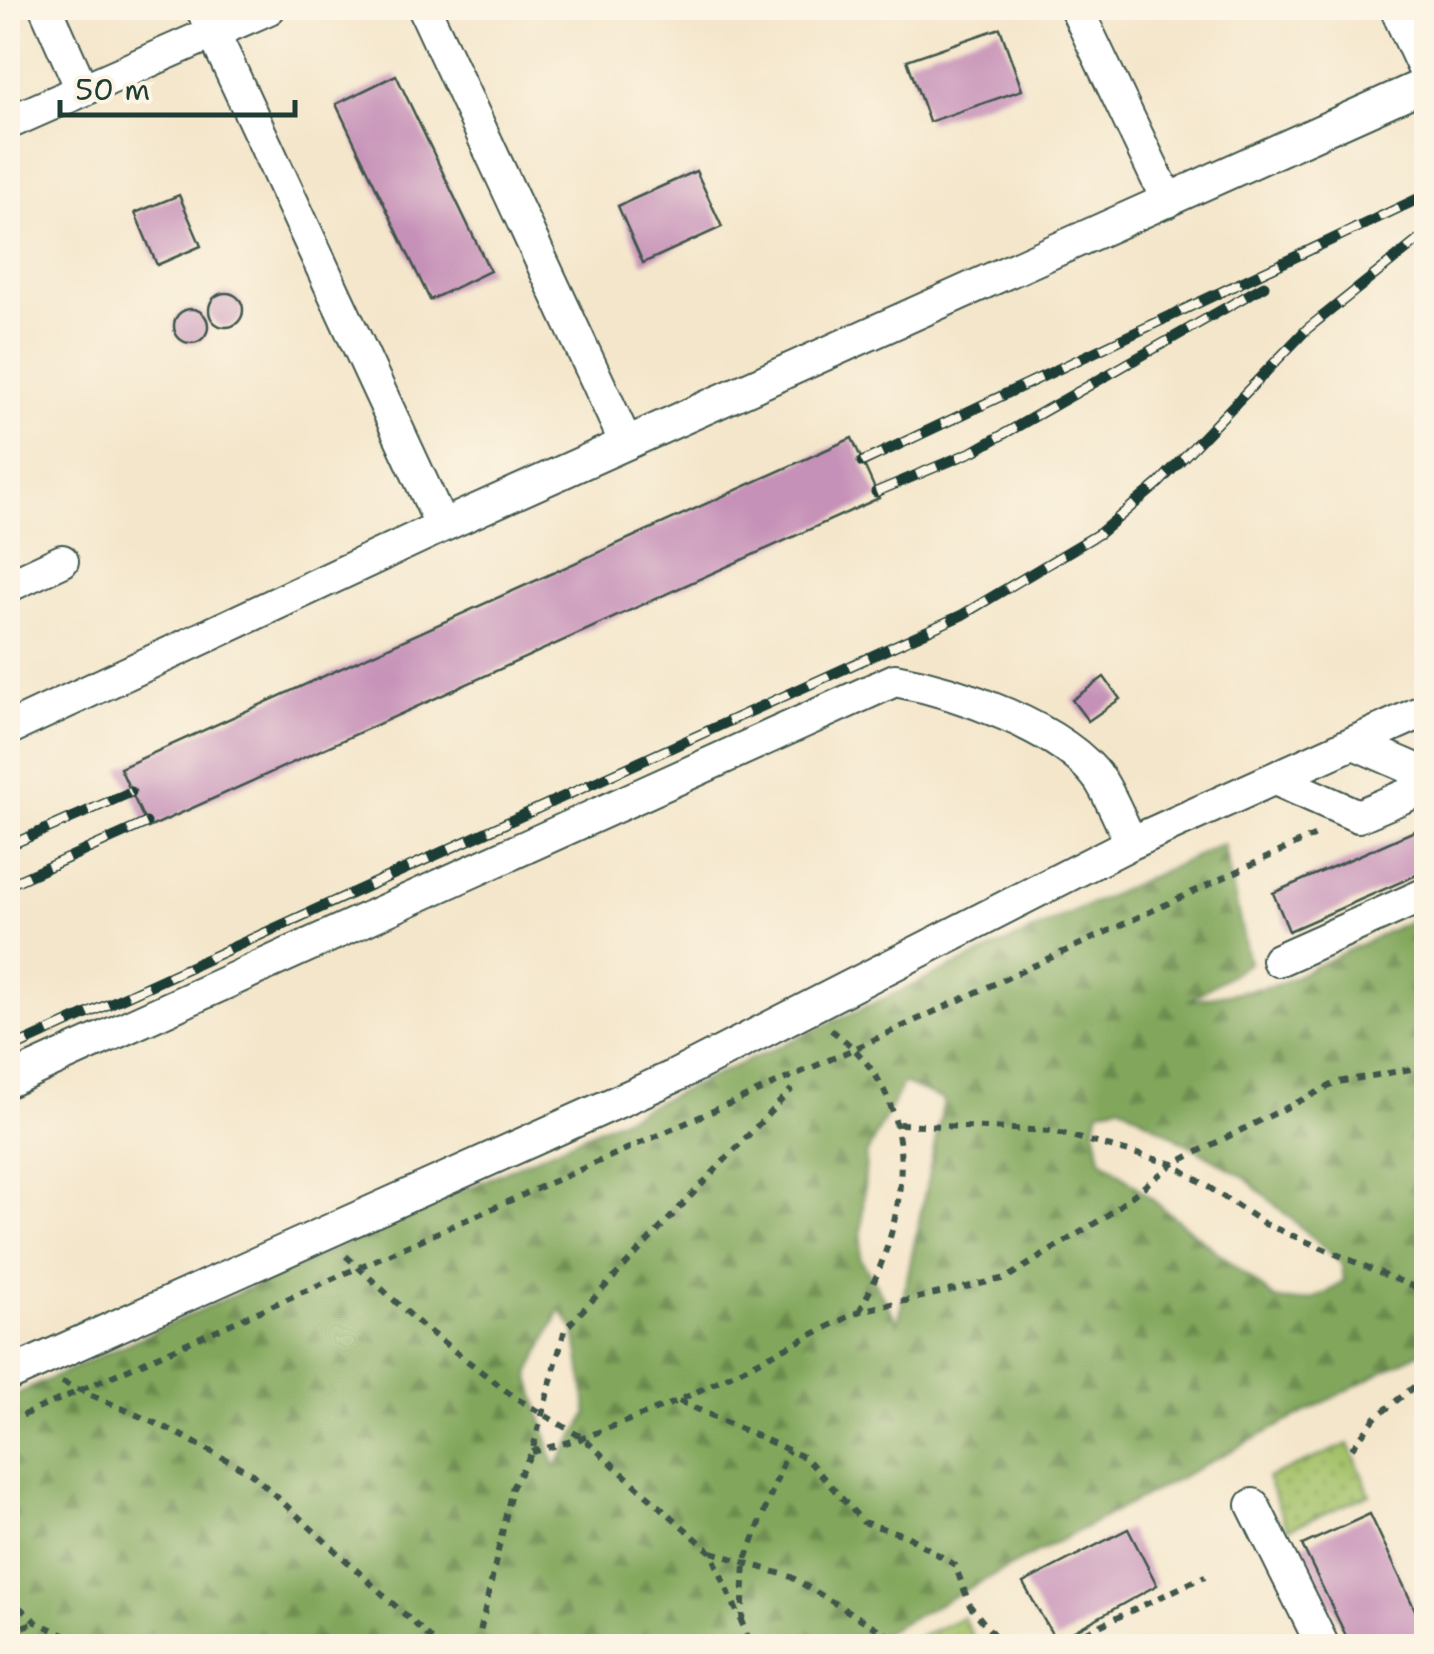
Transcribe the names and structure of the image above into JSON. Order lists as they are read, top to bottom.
{
  "scale_bar": "50 m"
}
